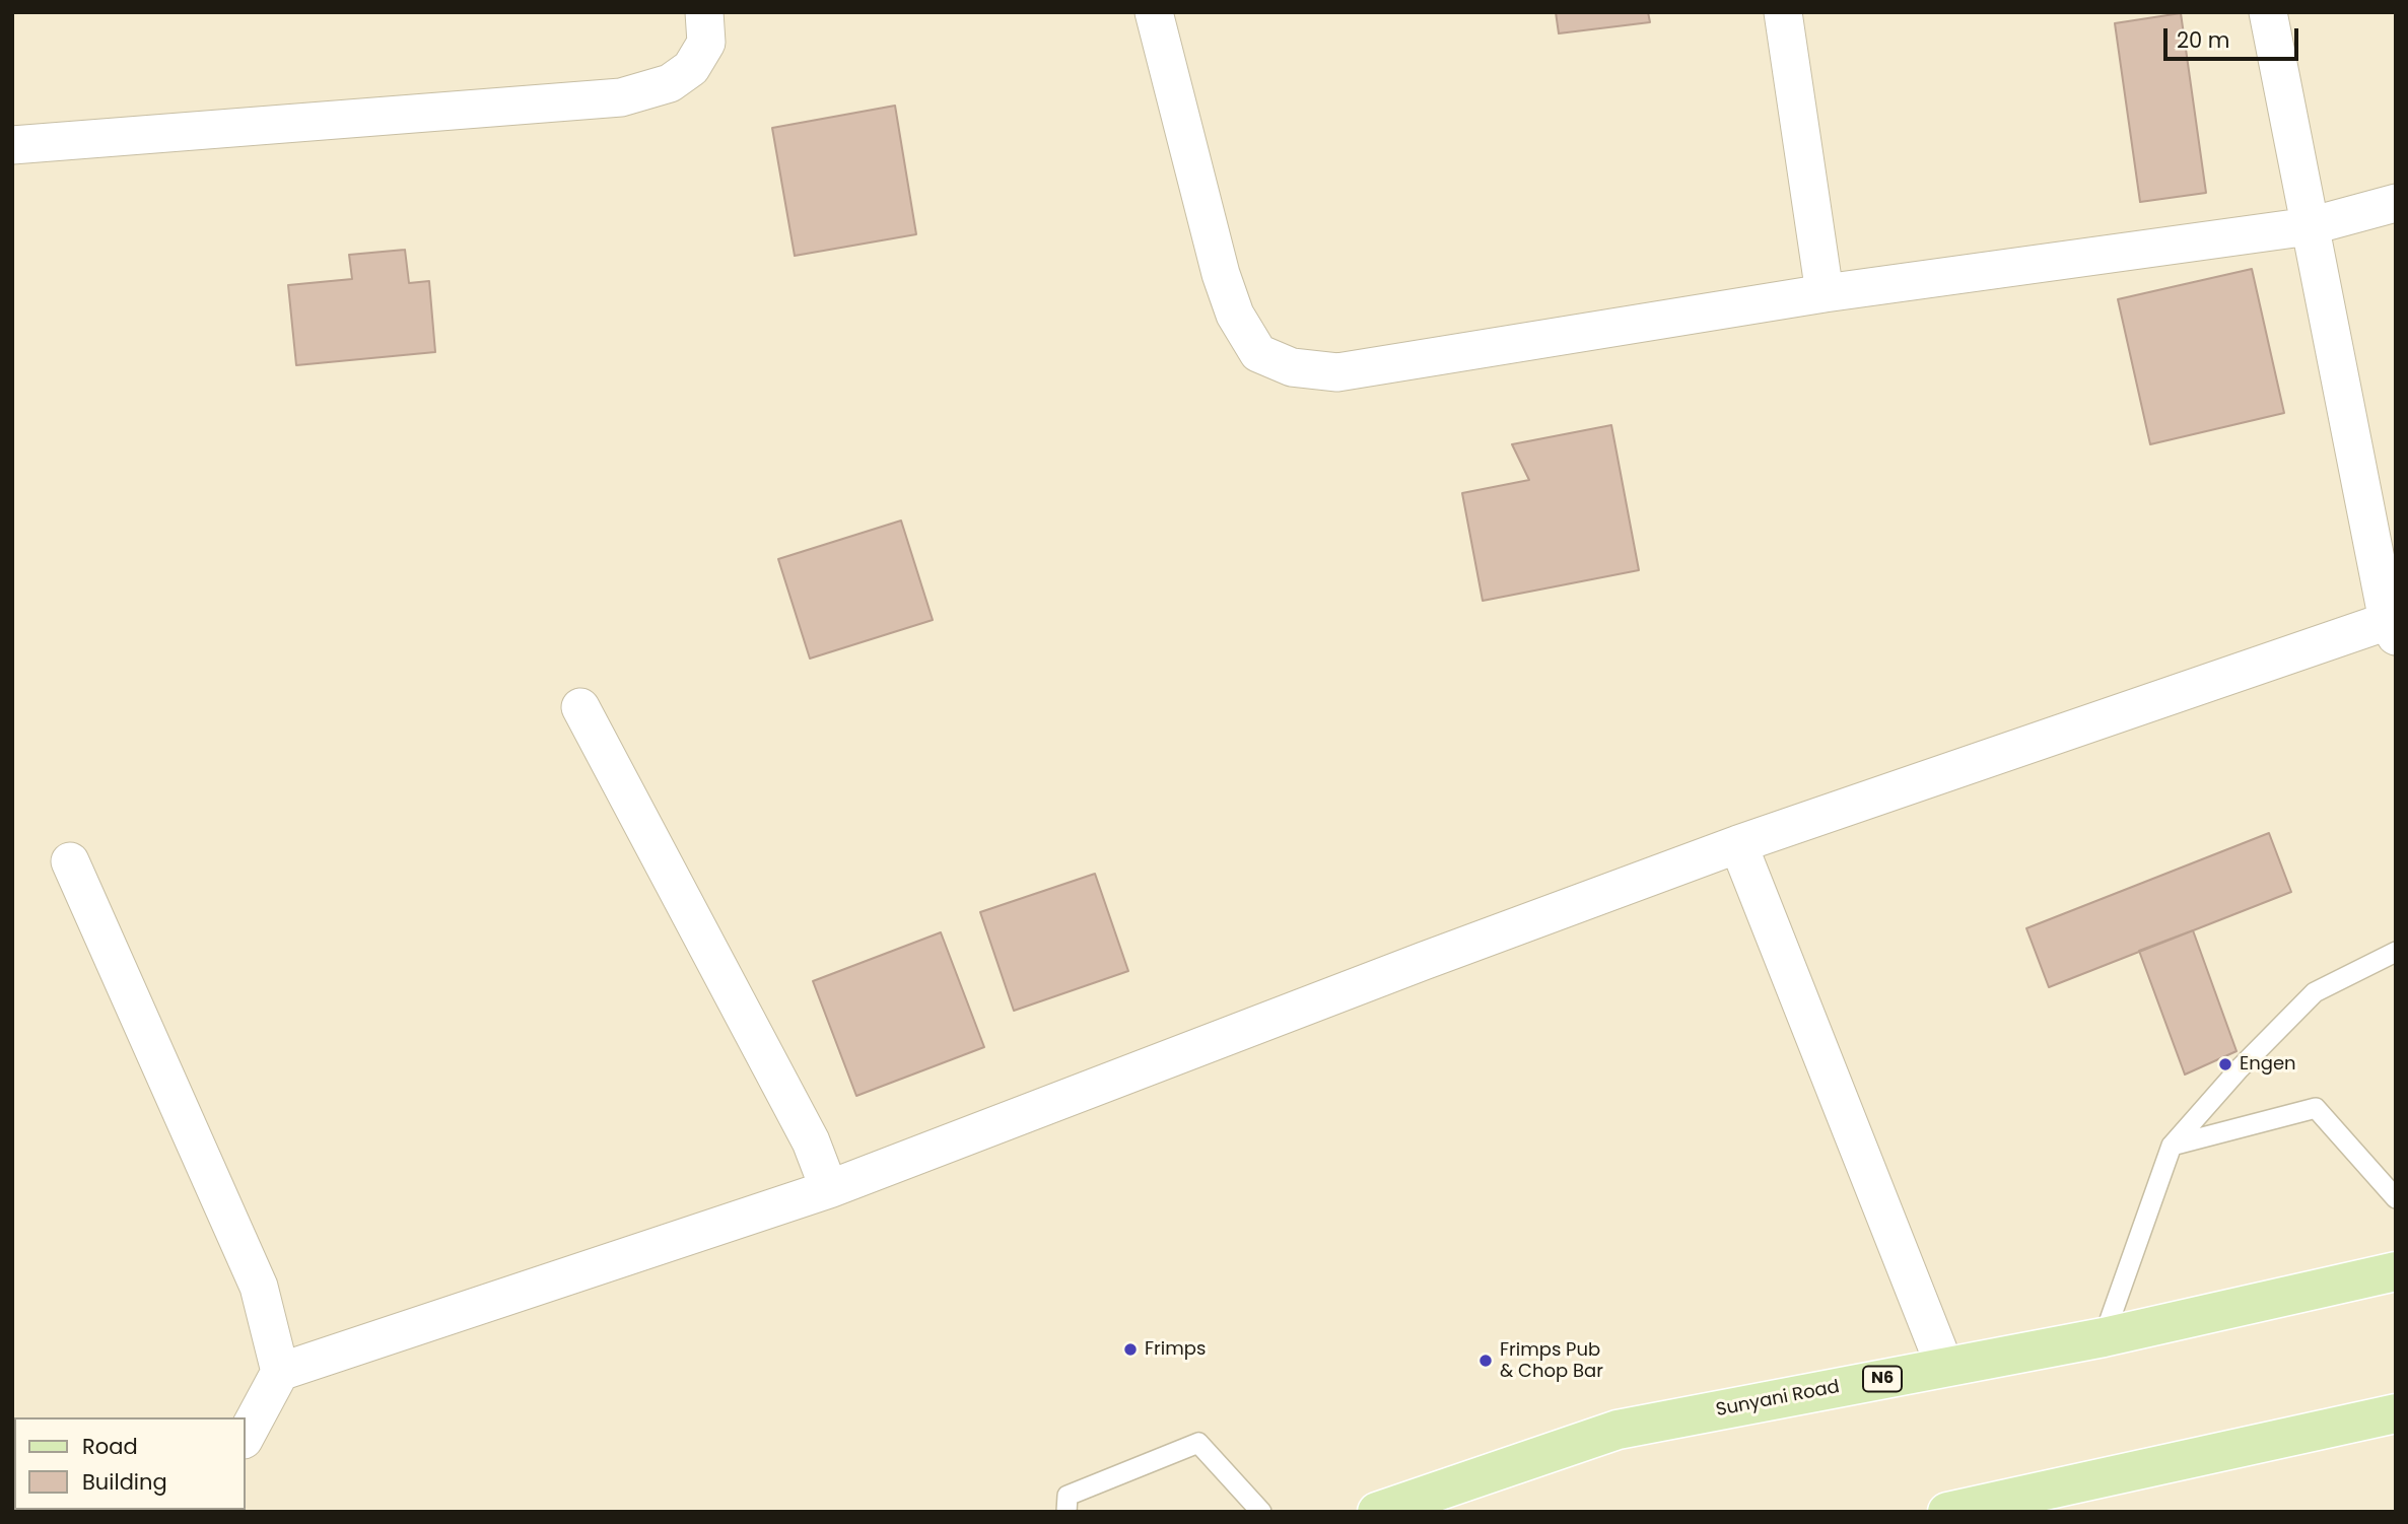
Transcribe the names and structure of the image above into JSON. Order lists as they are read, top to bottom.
{
  "streets": {
    "main road": ["N6", "Sunyani Road"]
  },
  "places": ["Engen", "Frimps", "Frimps Pub & Chop Bar"],
  "legend": ["Road", "Building"],
  "scale_bar": "20 m"
}
